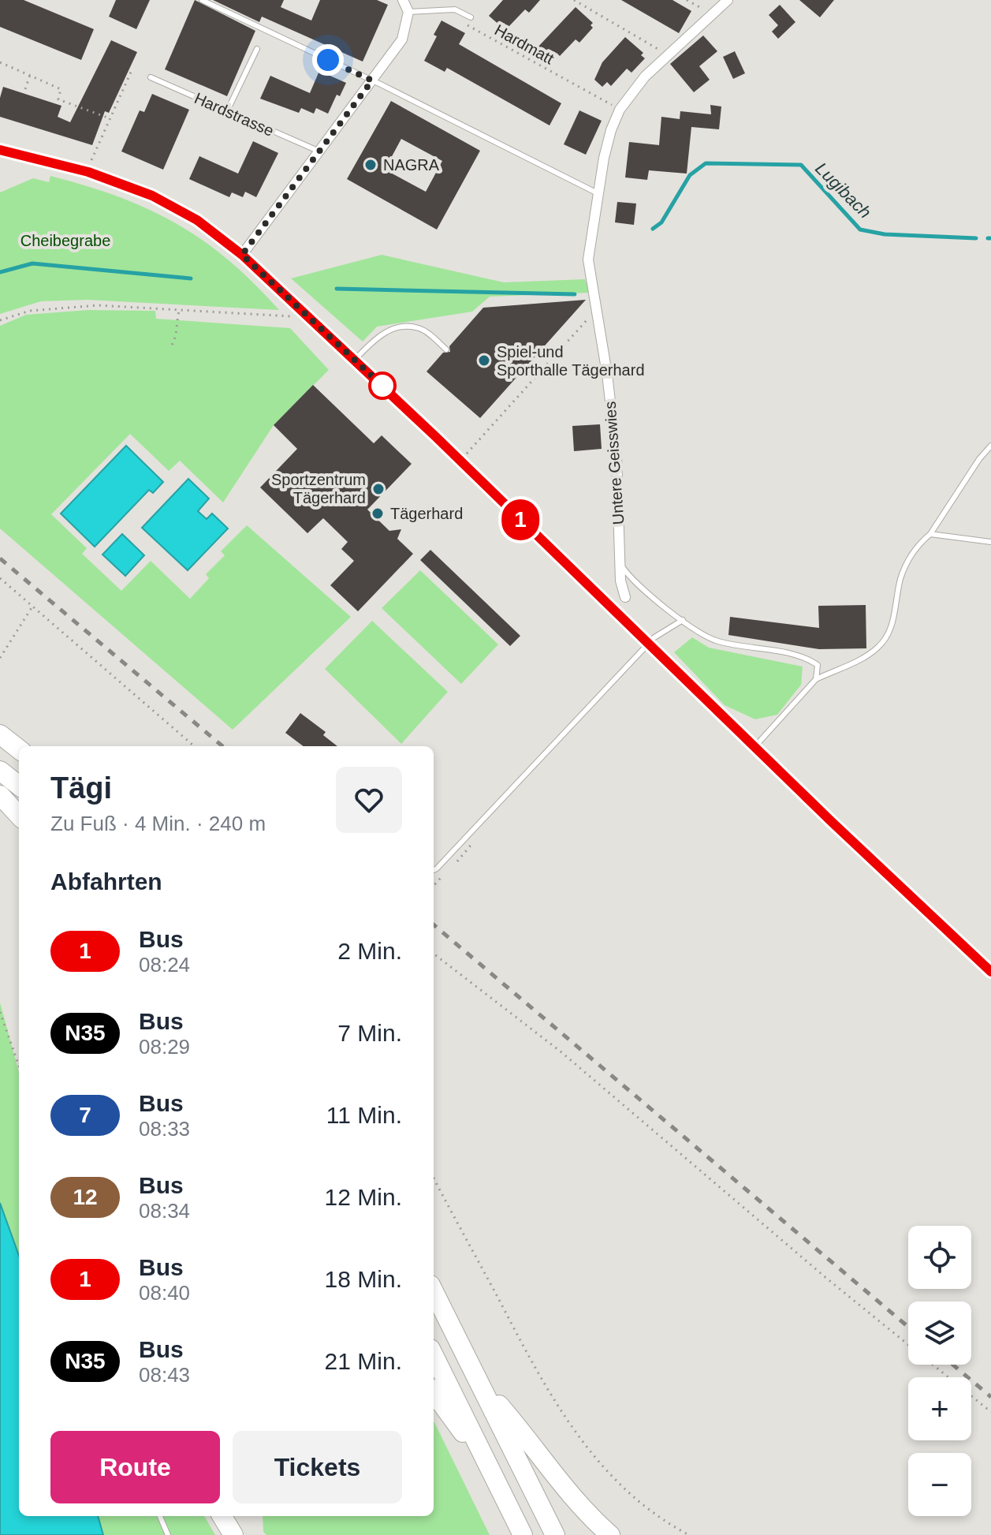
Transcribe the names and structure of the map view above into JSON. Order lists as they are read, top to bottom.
{
  "streets": {
    "street": ["Untere Geisswies"],
    "lane": ["Hardstrasse"],
    "path": ["Hardmatt"]
  },
  "crossings": [
    ["Hardmatt", "Untere Geisswies"]
  ],
  "water": ["Lugibach"],
  "parks": ["Cheibegrabe"],
  "places": [
    "NAGRA",
    "Spiel-und Sporthalle Tägerhard",
    "Sportzentrum Tägerhard",
    "Tägerhard"
  ],
  "lines": ["bus line 1"],
  "page": {
    "on_map": "1",
    "heading": [
      ["Tägi", "Zu Fuß · 4 Min. · 240 m"],
      "Abfahrten"
    ],
    "list": [
      {
        "mark": "1",
        "name": "Bus",
        "note": "08:24",
        "value": "2 Min."
      },
      {
        "mark": "N35",
        "name": "Bus",
        "note": "08:29",
        "value": "7 Min."
      },
      {
        "mark": "7",
        "name": "Bus",
        "note": "08:33",
        "value": "11 Min."
      },
      {
        "mark": "12",
        "name": "Bus",
        "note": "08:34",
        "value": "12 Min."
      },
      {
        "mark": "1",
        "name": "Bus",
        "note": "08:40",
        "value": "18 Min."
      },
      {
        "mark": "N35",
        "name": "Bus",
        "note": "08:43",
        "value": "21 Min."
      }
    ],
    "map_buttons": ["+", "−"],
    "buttons": ["Route", "Tickets"]
  }
}
